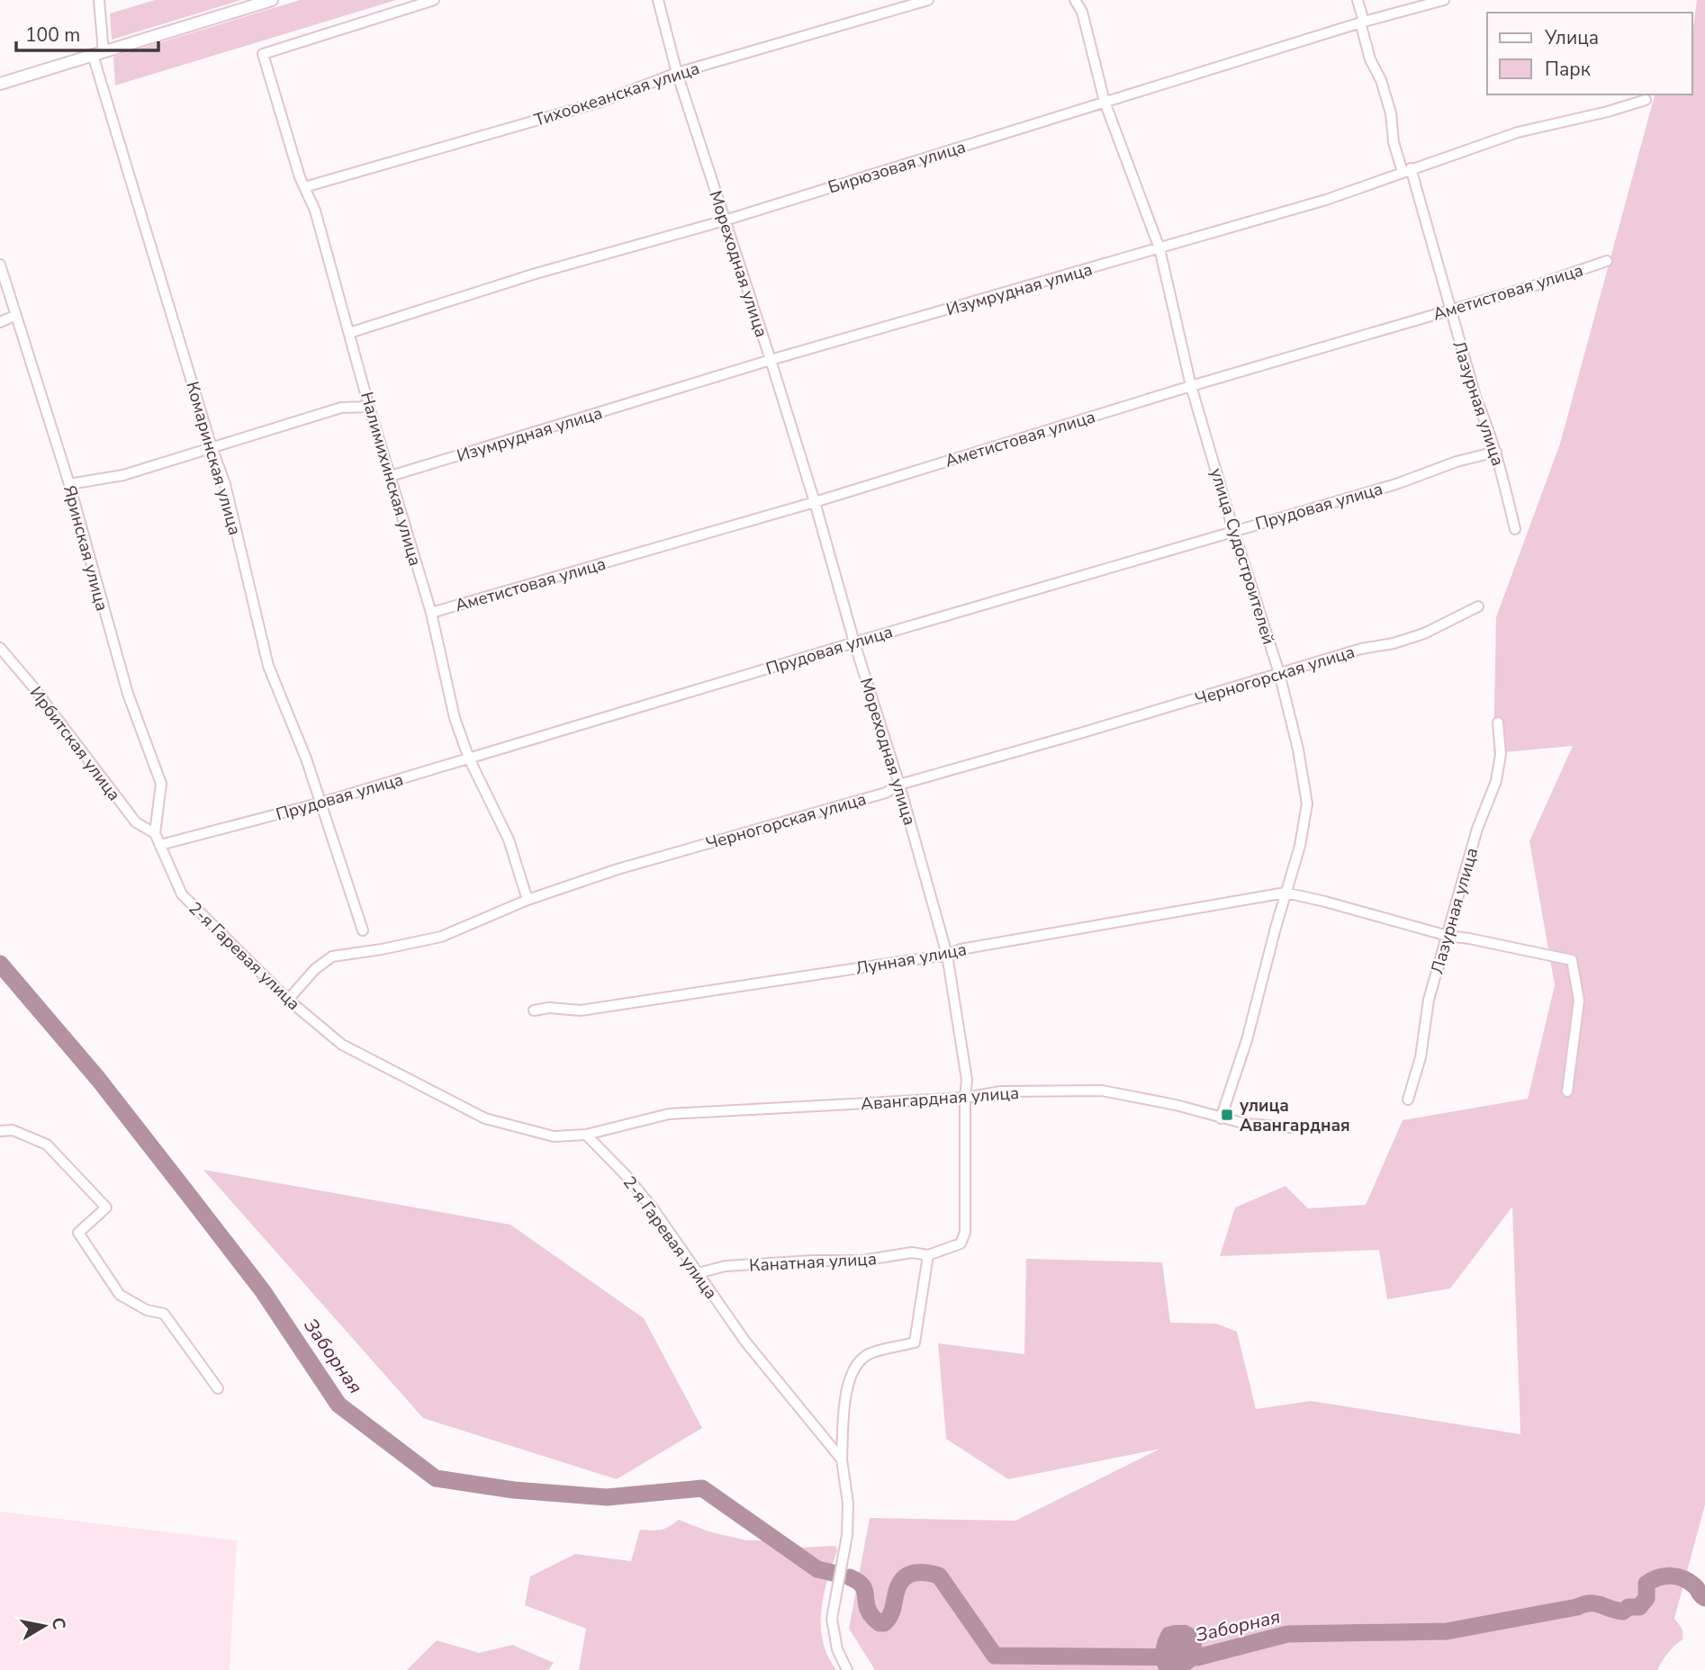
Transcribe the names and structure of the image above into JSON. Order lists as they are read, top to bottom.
{
  "streets": {
    "street": [
      "Тихоокеанская улица",
      "Бирюзовая улица",
      "Мореходная улица",
      "Изумрудная улица",
      "Аметистовая улица",
      "Лазурная улица",
      "Комаринская улица",
      "Налимихинская улица",
      "Прудовая улица",
      "Яринская улица",
      "улица Судостроителей",
      "Черногорская улица",
      "Ирбитская улица",
      "2-я Гаревая улица",
      "Лунная улица",
      "Авангардная улица",
      "Канатная улица"
    ]
  },
  "crossings": [
    ["Тихоокеанская улица", "Мореходная улица"],
    ["Тихоокеанская улица", "Налимихинская улица"],
    ["Бирюзовая улица", "Мореходная улица"],
    ["Бирюзовая улица", "Лазурная улица"],
    ["Бирюзовая улица", "Налимихинская улица"],
    ["Бирюзовая улица", "улица Судостроителей"],
    ["Мореходная улица", "Изумрудная улица"],
    ["Мореходная улица", "Аметистовая улица"],
    ["Мореходная улица", "Прудовая улица"],
    ["Мореходная улица", "Черногорская улица"],
    ["Мореходная улица", "Лунная улица"],
    ["Мореходная улица", "Авангардная улица"],
    ["Мореходная улица", "Канатная улица"],
    ["Изумрудная улица", "Лазурная улица"],
    ["Изумрудная улица", "Налимихинская улица"],
    ["Изумрудная улица", "улица Судостроителей"],
    ["Аметистовая улица", "Лазурная улица"],
    ["Аметистовая улица", "Налимихинская улица"],
    ["Аметистовая улица", "улица Судостроителей"],
    ["Лазурная улица", "Прудовая улица"],
    ["Комаринская улица", "Прудовая улица"],
    ["Налимихинская улица", "Прудовая улица"],
    ["Налимихинская улица", "Черногорская улица"],
    ["Прудовая улица", "улица Судостроителей"],
    ["Прудовая улица", "2-я Гаревая улица"],
    ["Яринская улица", "Ирбитская улица"],
    ["Яринская улица", "2-я Гаревая улица"],
    ["улица Судостроителей", "Черногорская улица"],
    ["улица Судостроителей", "Лунная улица"],
    ["улица Судостроителей", "Авангардная улица"],
    ["Черногорская улица", "2-я Гаревая улица"],
    ["Ирбитская улица", "2-я Гаревая улица"],
    ["2-я Гаревая улица", "Авангардная улица"],
    ["2-я Гаревая улица", "Канатная улица"]
  ],
  "water": ["Заборная"],
  "places": {
    "transit": ["улица Авангардная"]
  },
  "legend": ["Улица", "Парк"],
  "scale_bar": "100 m",
  "north": "right"
}
